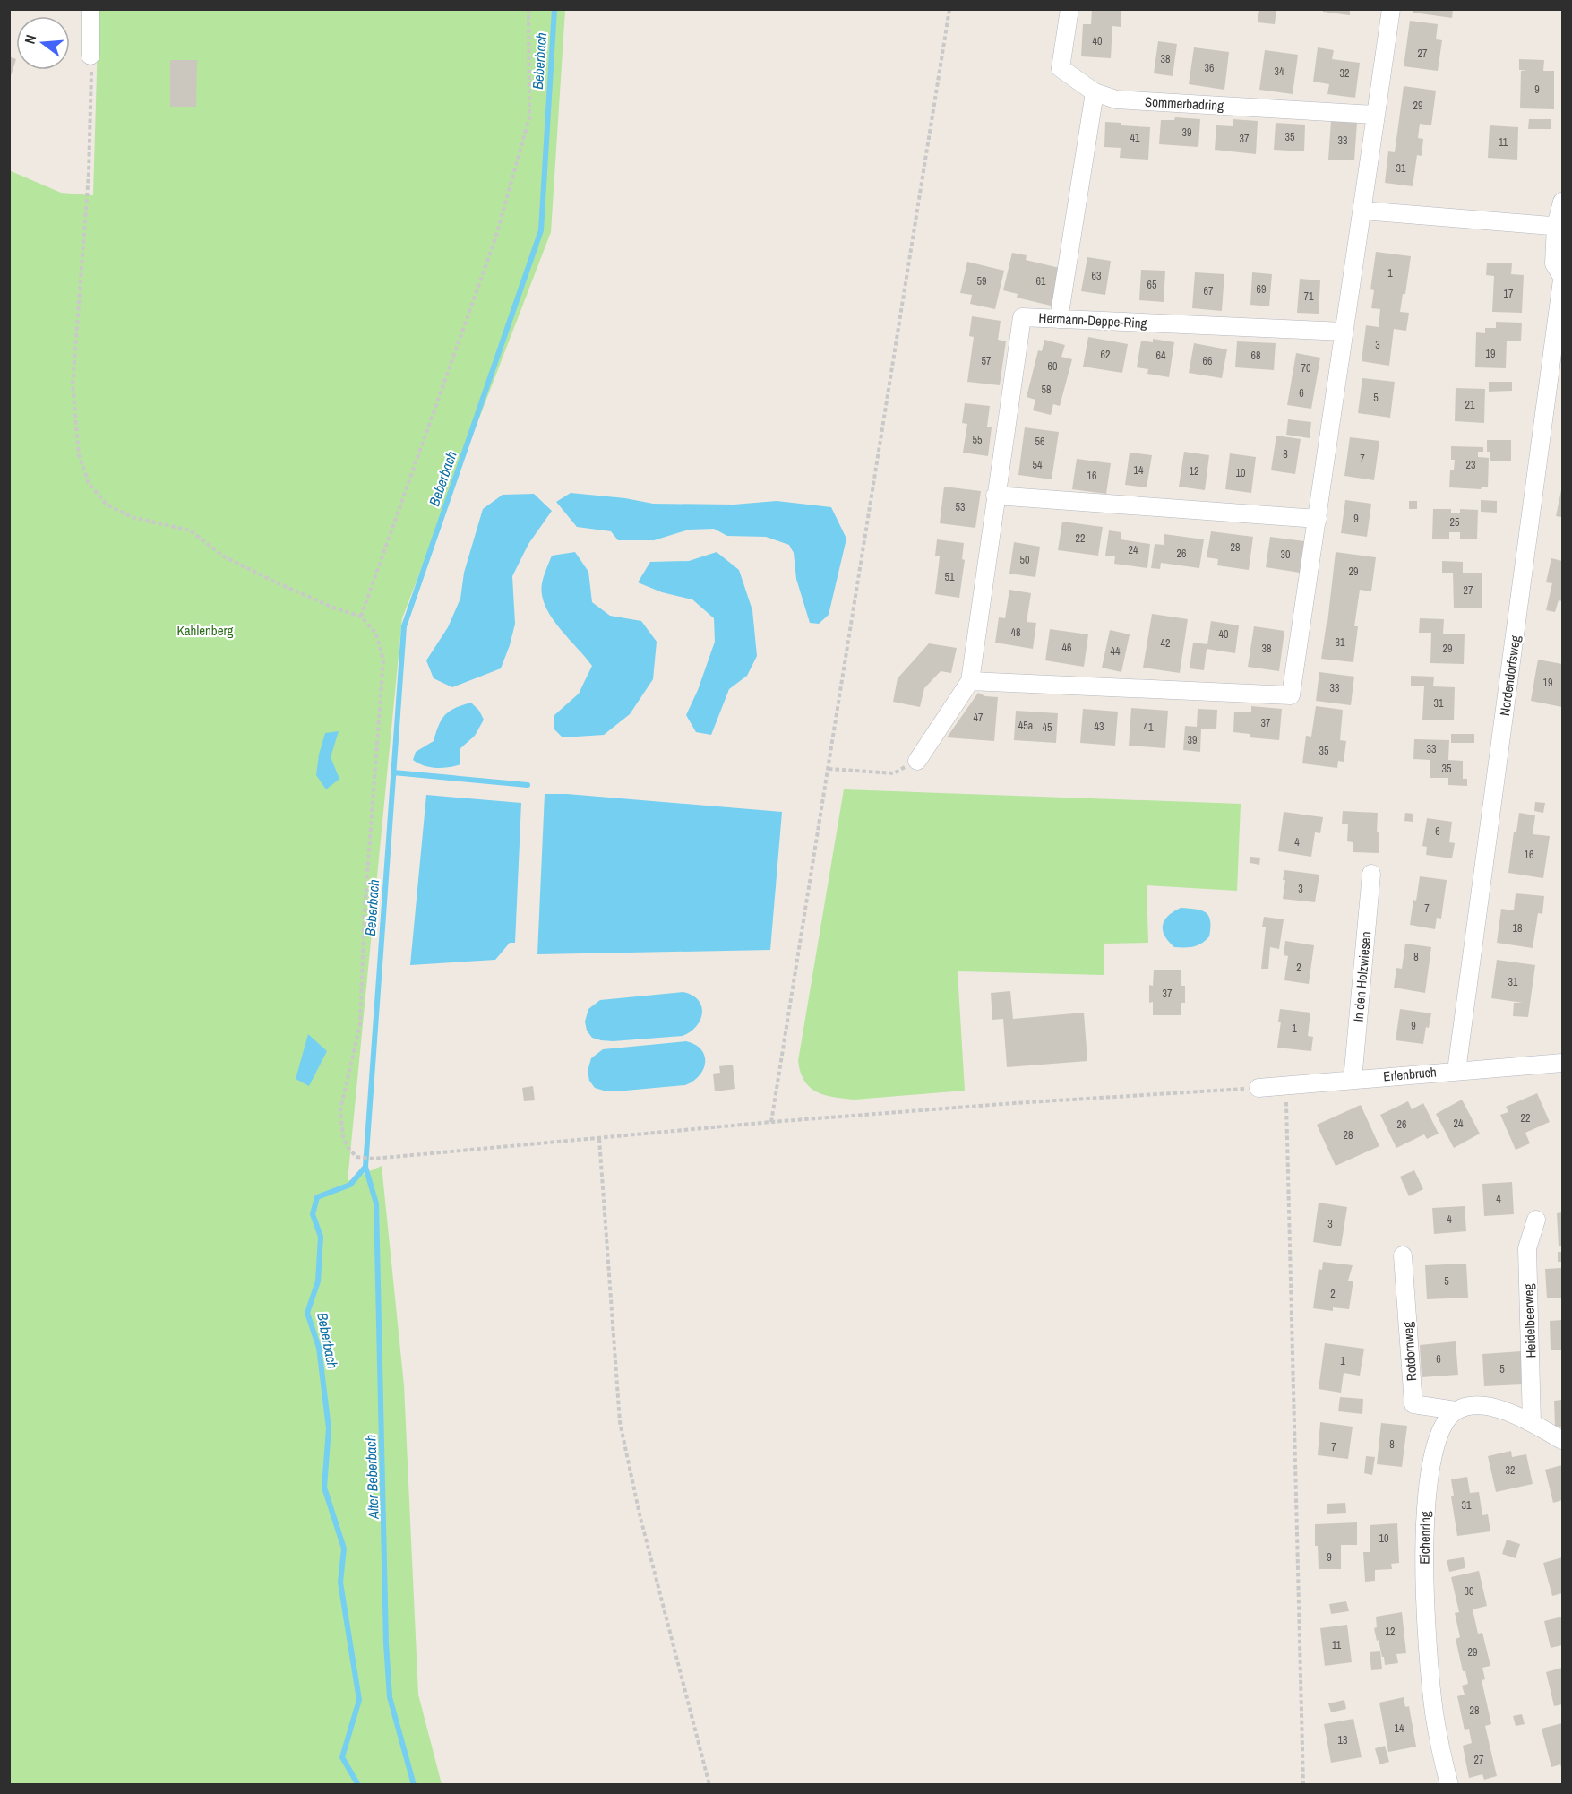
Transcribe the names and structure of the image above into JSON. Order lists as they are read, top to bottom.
{
  "streets": {
    "street": [
      "Sommerbadring",
      "Hermann-Deppe-Ring",
      "Nordendorfsweg",
      "In den Holzwiesen",
      "Erlenbruch",
      "Heidelbeerweg",
      "Rotdornweg",
      "Eichenring"
    ]
  },
  "crossings": [
    ["Nordendorfsweg", "Erlenbruch"],
    ["In den Holzwiesen", "Erlenbruch"],
    ["Rotdornweg", "Eichenring"]
  ],
  "water": ["Beberbach", "Alter Beberbach"],
  "parks": ["Kahlenberg"],
  "house_numbers": [
    "40",
    "27",
    "38",
    "36",
    "34",
    "32",
    "9",
    "29",
    "39",
    "35",
    "41",
    "37",
    "33",
    "11",
    "31",
    "1",
    "63",
    "59",
    "61",
    "65",
    "69",
    "67",
    "17",
    "71",
    "3",
    "19",
    "62",
    "64",
    "68",
    "57",
    "66",
    "60",
    "70",
    "58",
    "6",
    "5",
    "21",
    "55",
    "56",
    "8",
    "7",
    "54",
    "23",
    "14",
    "12",
    "10",
    "16",
    "53",
    "9",
    "25",
    "22",
    "28",
    "24",
    "26",
    "30",
    "50",
    "29",
    "51",
    "27",
    "48",
    "40",
    "31",
    "42",
    "46",
    "38",
    "29",
    "44",
    "19",
    "33",
    "31",
    "47",
    "37",
    "45a",
    "43",
    "45",
    "41",
    "39",
    "33",
    "35",
    "35",
    "6",
    "4",
    "16",
    "3",
    "7",
    "18",
    "8",
    "2",
    "31",
    "37",
    "9",
    "1",
    "22",
    "24",
    "26",
    "28",
    "4",
    "4",
    "3",
    "5",
    "2",
    "6",
    "1",
    "5",
    "8",
    "7",
    "32",
    "31",
    "10",
    "9",
    "30",
    "12",
    "11",
    "29",
    "28",
    "14",
    "13",
    "27"
  ],
  "north": "left"
}
